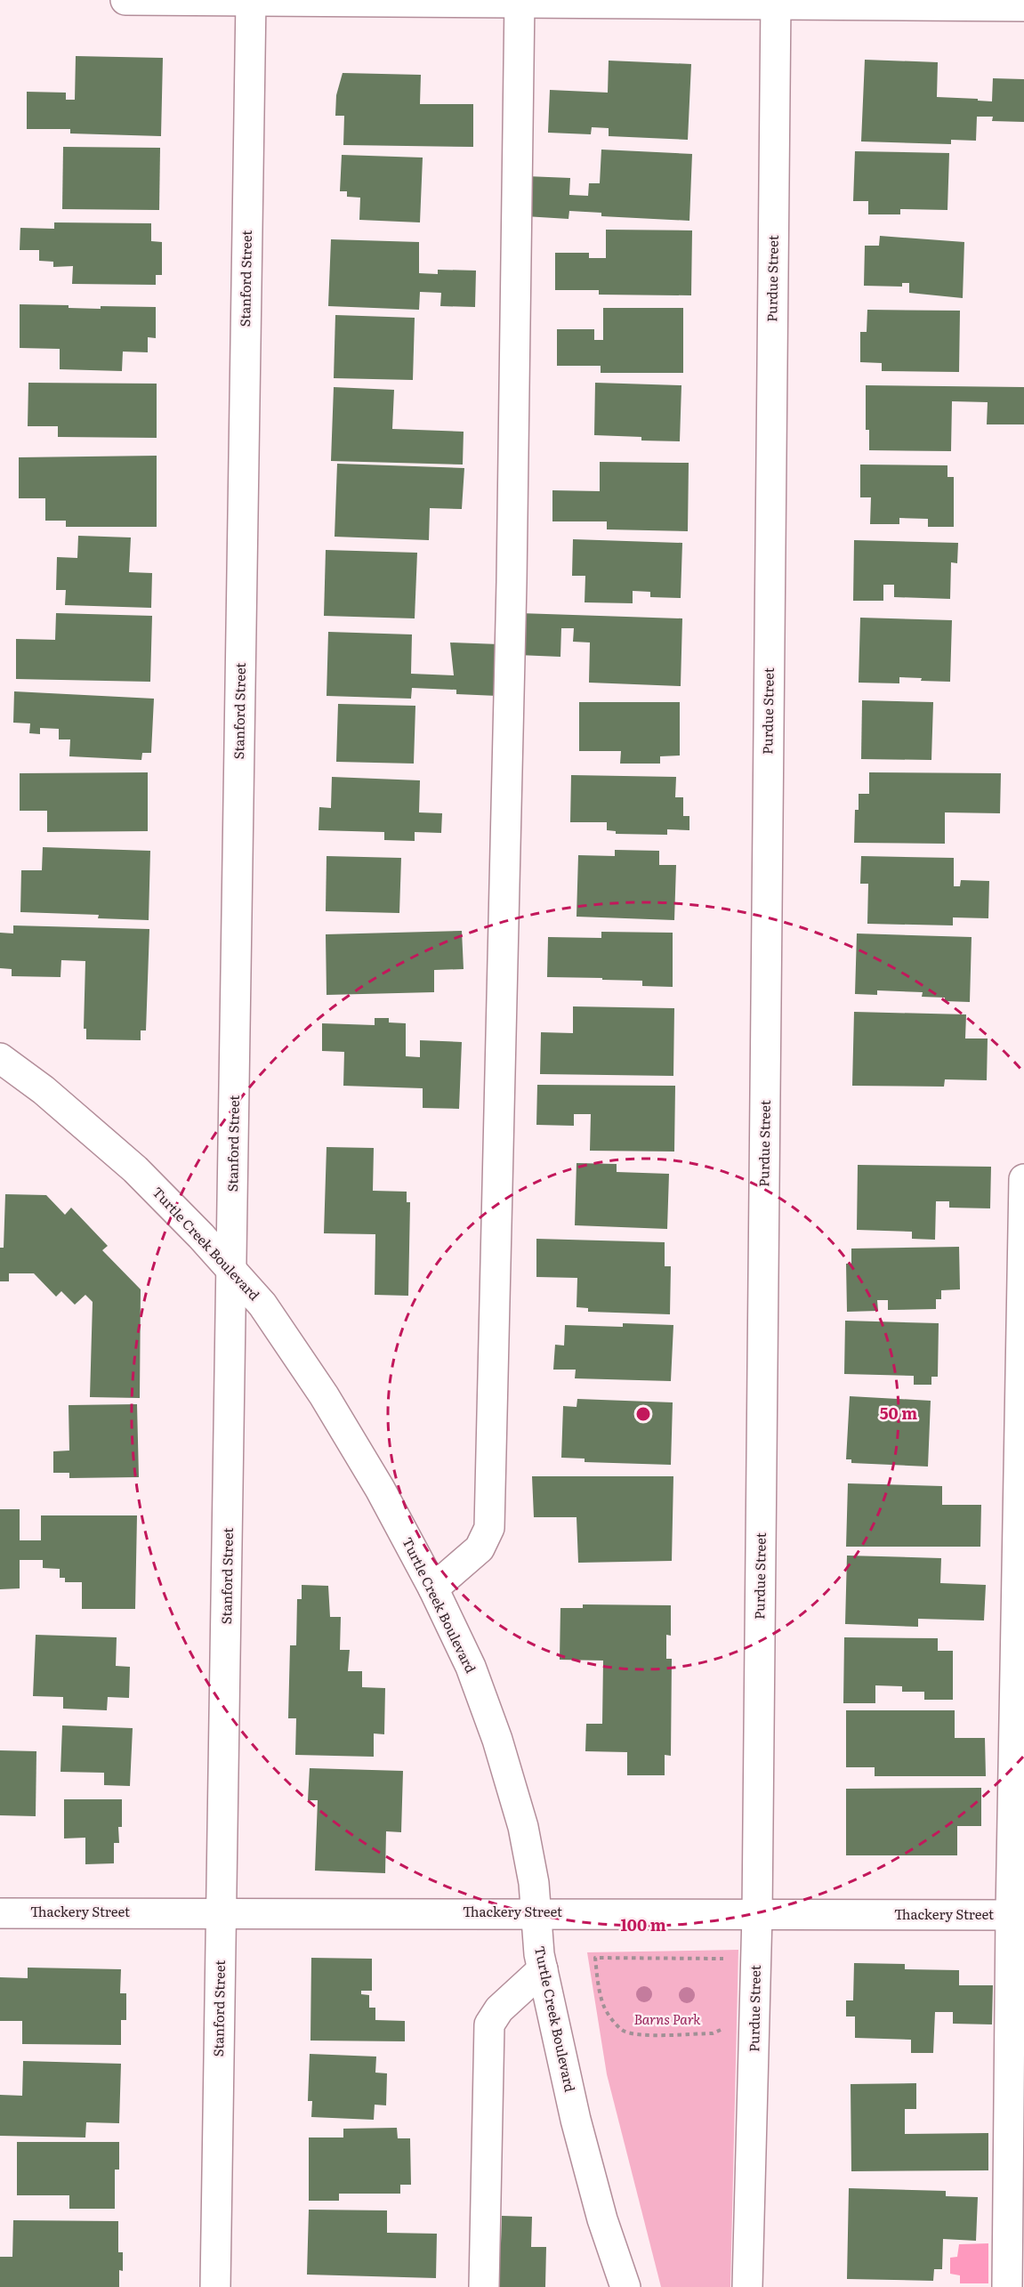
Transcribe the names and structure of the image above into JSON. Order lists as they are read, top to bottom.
{
  "streets": {
    "street": [
      "Stanford Street",
      "Purdue Street",
      "Turtle Creek Boulevard",
      "Thackery Street"
    ]
  },
  "crossings": [
    ["Stanford Street", "Turtle Creek Boulevard"],
    ["Stanford Street", "Thackery Street"],
    ["Purdue Street", "Thackery Street"],
    ["Turtle Creek Boulevard", "Thackery Street"]
  ],
  "parks": ["Barns Park"],
  "rings": ["50 m", "100 m"]
}
